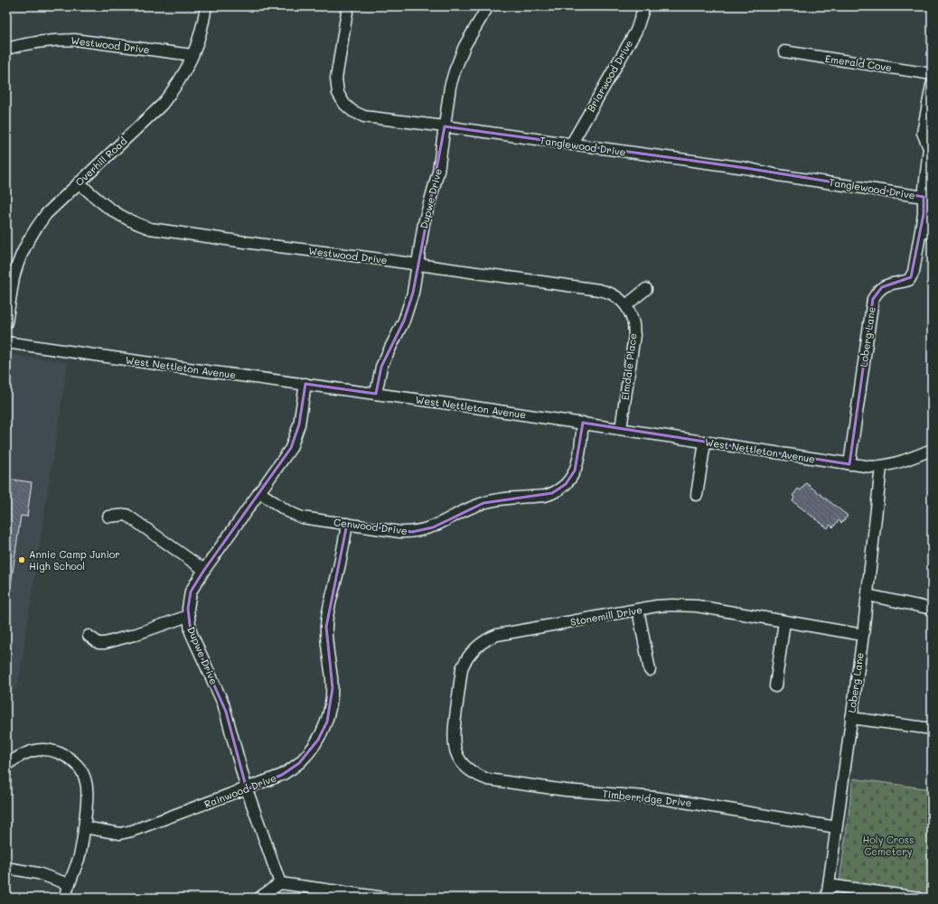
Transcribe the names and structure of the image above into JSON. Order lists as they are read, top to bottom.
{
  "streets": {
    "street": [
      "Westwood Drive",
      "Emerald Cove",
      "Briarwood Drive",
      "Tanglewood Drive",
      "Overhill Road",
      "Dupwe Drive",
      "Loberg Lane",
      "Elmdale Place",
      "West Nettleton Avenue",
      "Cenwood Drive",
      "Stonemill Drive",
      "Rainwood Drive",
      "Timberridge Drive"
    ]
  },
  "crossings": [
    ["Westwood Drive", "Overhill Road"],
    ["Westwood Drive", "Dupwe Drive"],
    ["Westwood Drive", "Elmdale Place"],
    ["Briarwood Drive", "Tanglewood Drive"],
    ["Tanglewood Drive", "Dupwe Drive"],
    ["Tanglewood Drive", "Loberg Lane"],
    ["Dupwe Drive", "West Nettleton Avenue"],
    ["Dupwe Drive", "Cenwood Drive"],
    ["Dupwe Drive", "Rainwood Drive"],
    ["Loberg Lane", "West Nettleton Avenue"],
    ["Loberg Lane", "Stonemill Drive"],
    ["Loberg Lane", "Timberridge Drive"],
    ["Elmdale Place", "West Nettleton Avenue"],
    ["West Nettleton Avenue", "Cenwood Drive"],
    ["Cenwood Drive", "Rainwood Drive"],
    ["Stonemill Drive", "Timberridge Drive"]
  ],
  "parks": ["Holy Cross Cemetery"],
  "places": ["Annie Camp Junior High School"]
}
